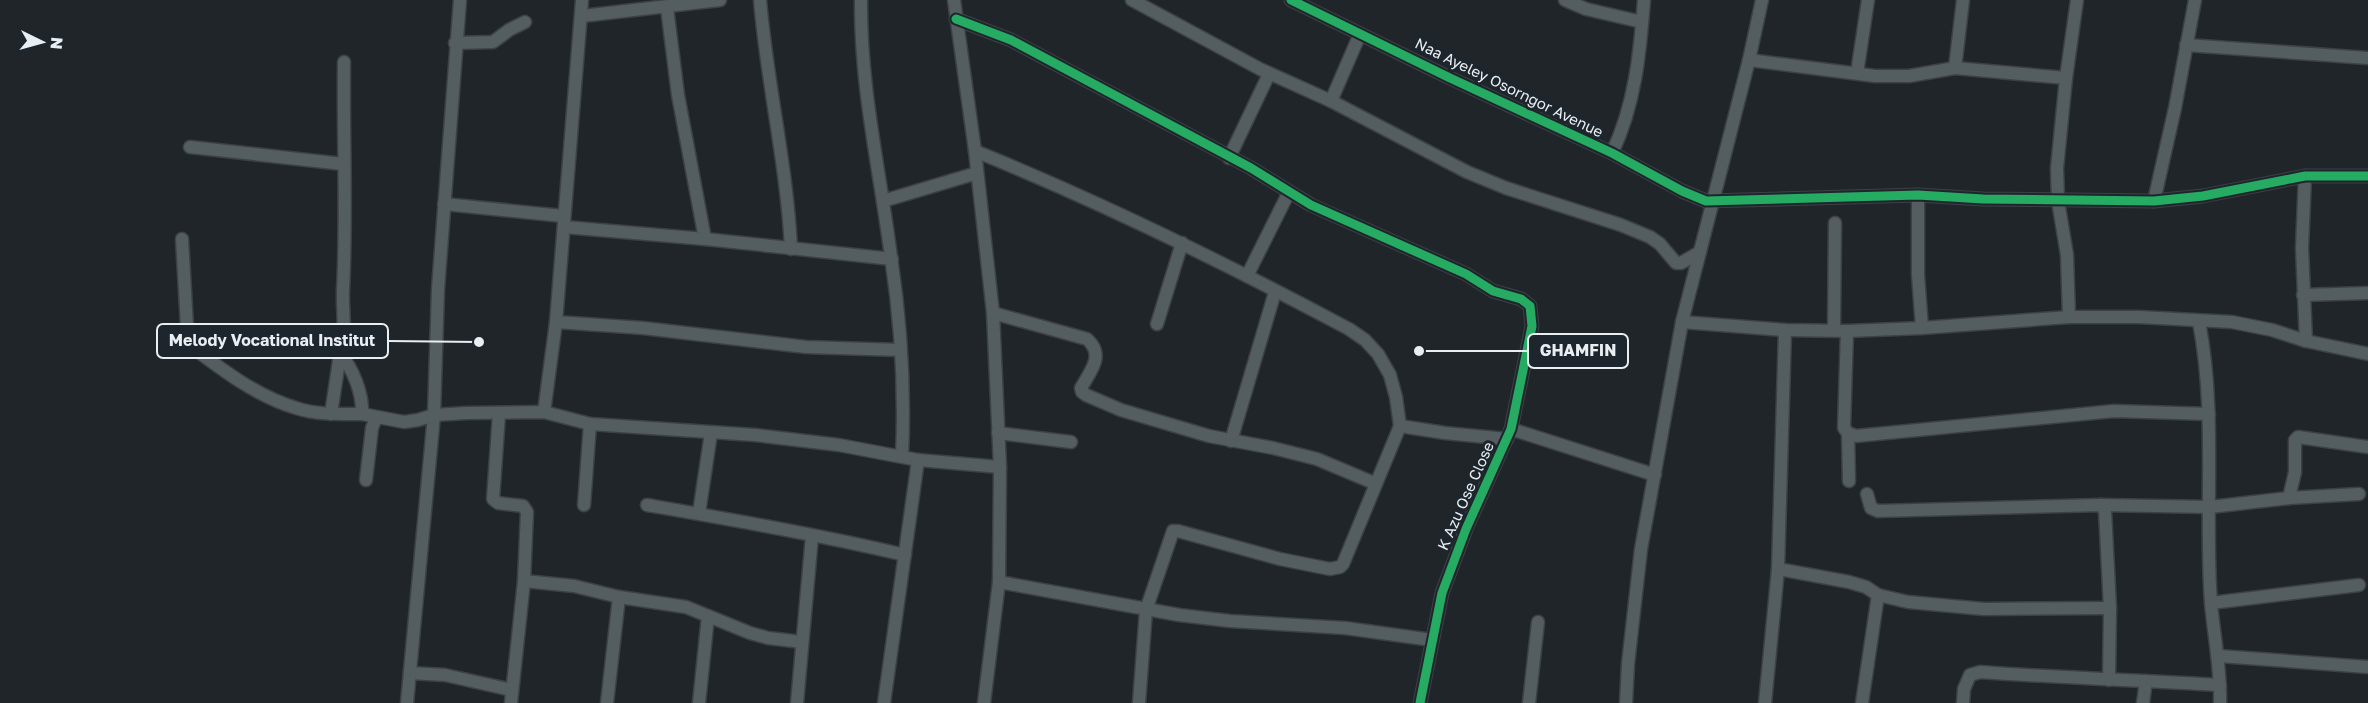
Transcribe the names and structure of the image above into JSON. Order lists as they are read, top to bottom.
{
  "streets": {
    "street": ["Naa Ayeley Osorngor Avenue", "K Azu Ose Close"]
  },
  "places": ["Melody Vocational Institut", "GHAMFIN"],
  "north": "right"
}
